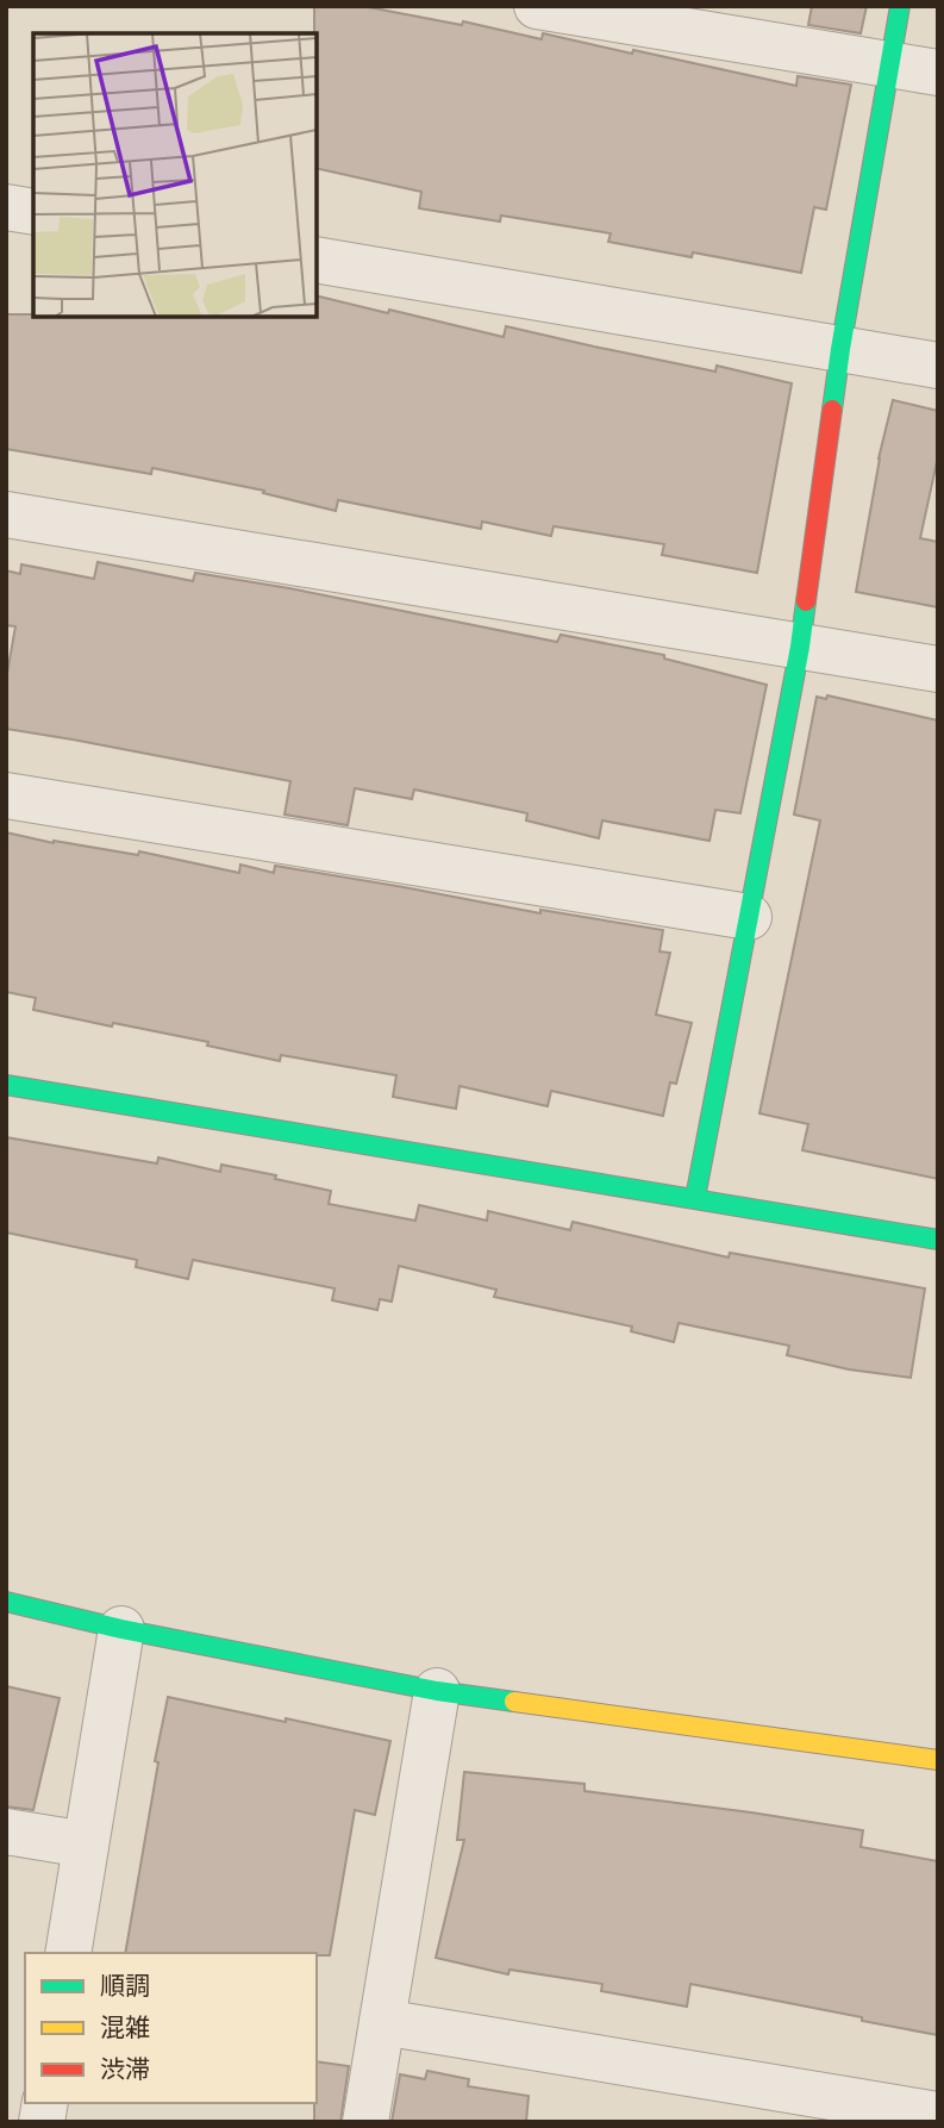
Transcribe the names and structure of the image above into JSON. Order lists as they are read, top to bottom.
{
  "legend": ["順調", "混雑", "渋滞"]
}
